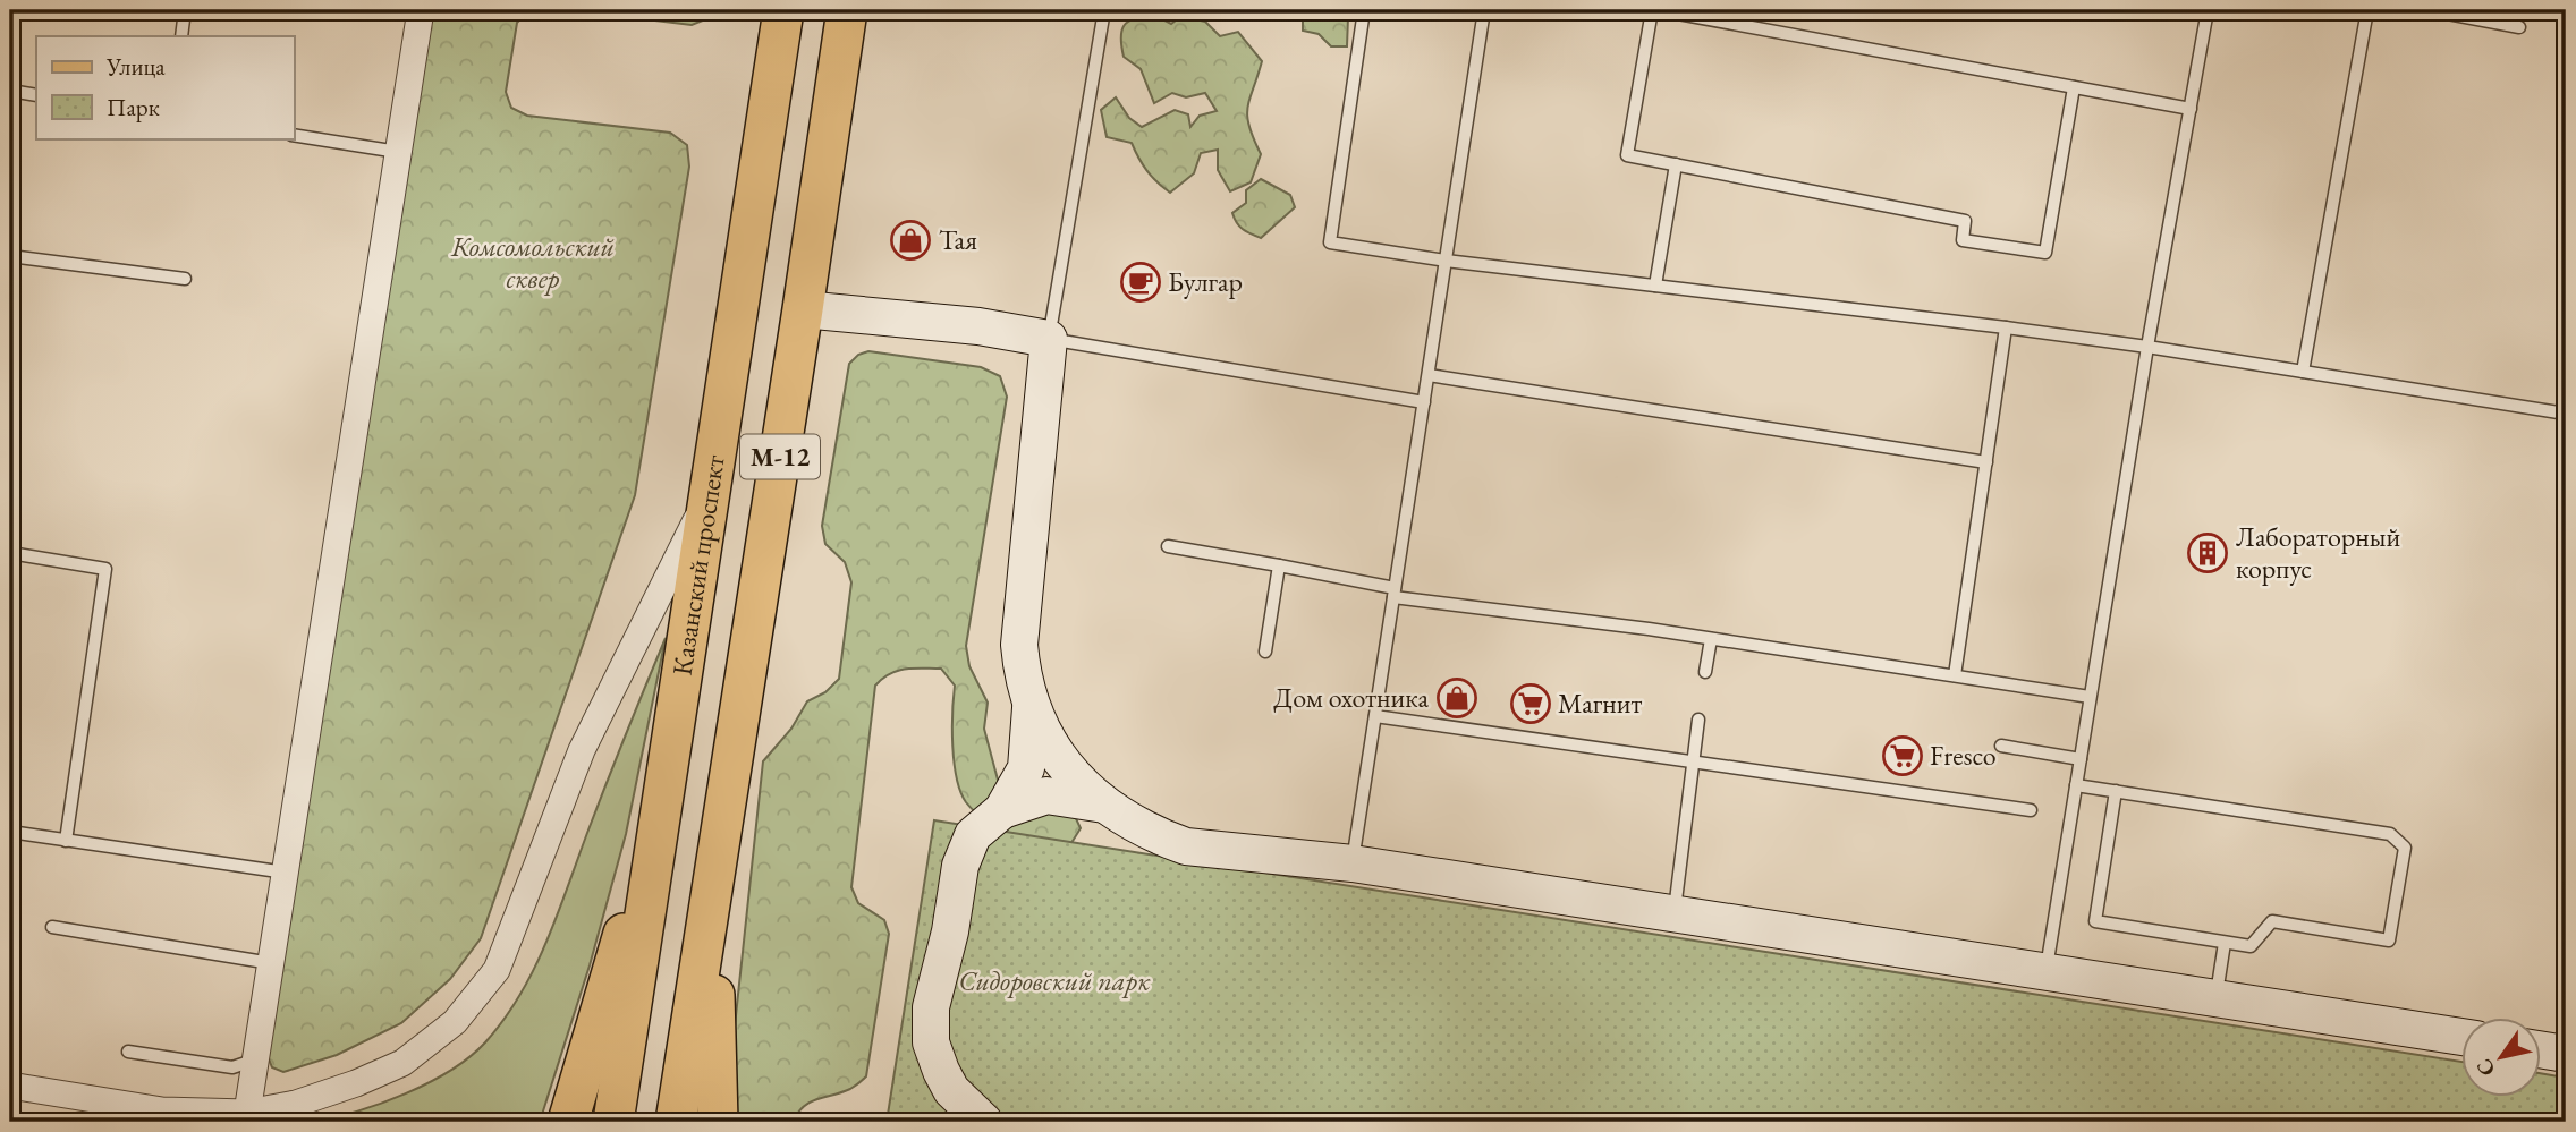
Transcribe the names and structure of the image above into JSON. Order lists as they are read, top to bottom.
{
  "streets": {
    "main road": ["М-12", "Казанский проспект"]
  },
  "parks": ["Комсомольский сквер", "Сидоровский парк"],
  "places": {
    "shop": ["Тая", "Дом охотника"],
    "cafe": ["Булгар"],
    "building": ["Лабораторный корпус"],
    "supermarket": ["Магнит", "Fresco"]
  },
  "legend": ["Улица", "Парк"],
  "north": "bottom left"
}
